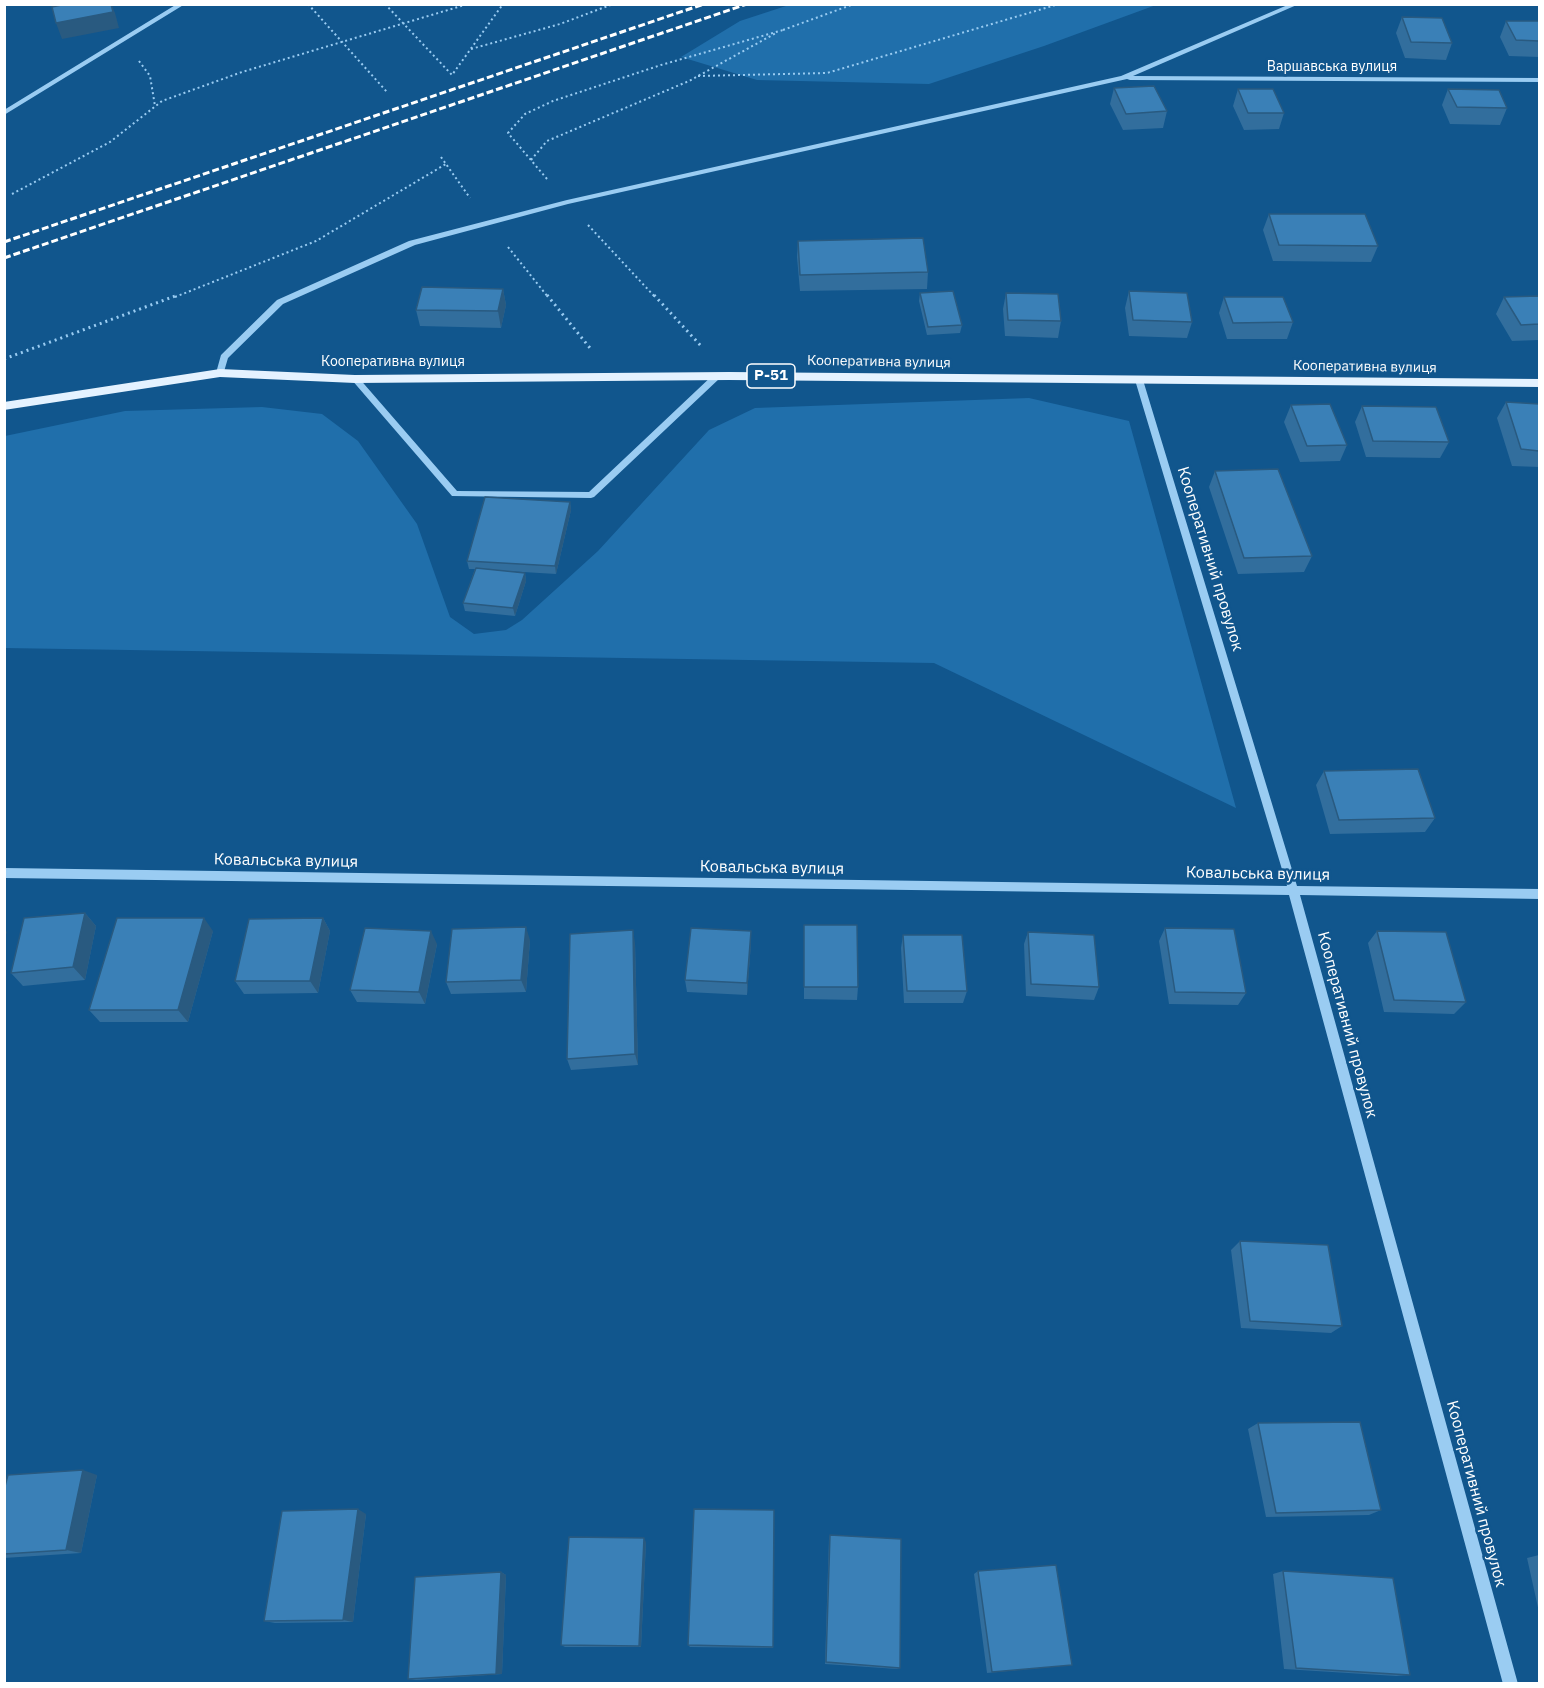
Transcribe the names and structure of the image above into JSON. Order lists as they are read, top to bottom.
{
  "streets": {
    "main road": ["Кооперативна вулиця", "Р-51"],
    "street": ["Варшавська вулиця", "Кооперативний провулок", "Ковальська вулиця"]
  },
  "crossings": [
    ["Кооперативна вулиця", "Кооперативний провулок"],
    ["Кооперативний провулок", "Ковальська вулиця"]
  ]
}
